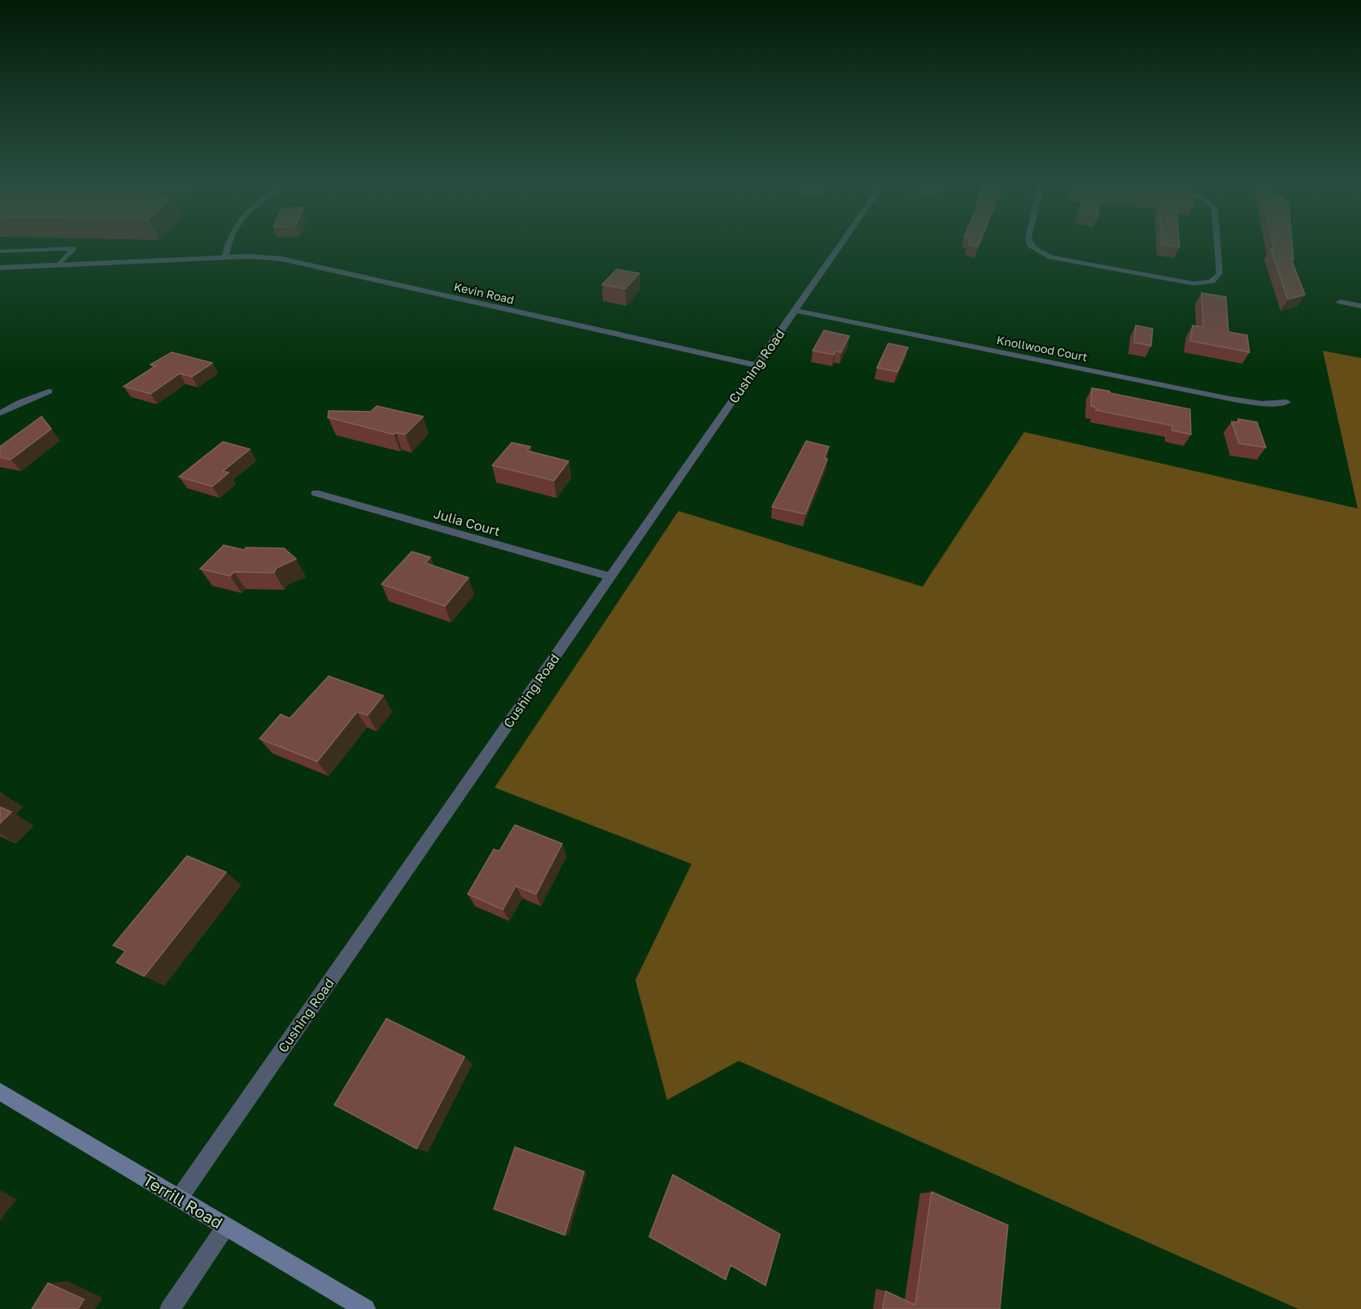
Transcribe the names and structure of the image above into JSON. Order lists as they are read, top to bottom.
{
  "streets": {
    "street": [
      "Kevin Road",
      "Knollwood Court",
      "Cushing Road",
      "Julia Court",
      "Terrill Road"
    ]
  },
  "crossings": [
    ["Kevin Road", "Cushing Road"],
    ["Knollwood Court", "Cushing Road"],
    ["Cushing Road", "Julia Court"],
    ["Cushing Road", "Terrill Road"]
  ]
}
